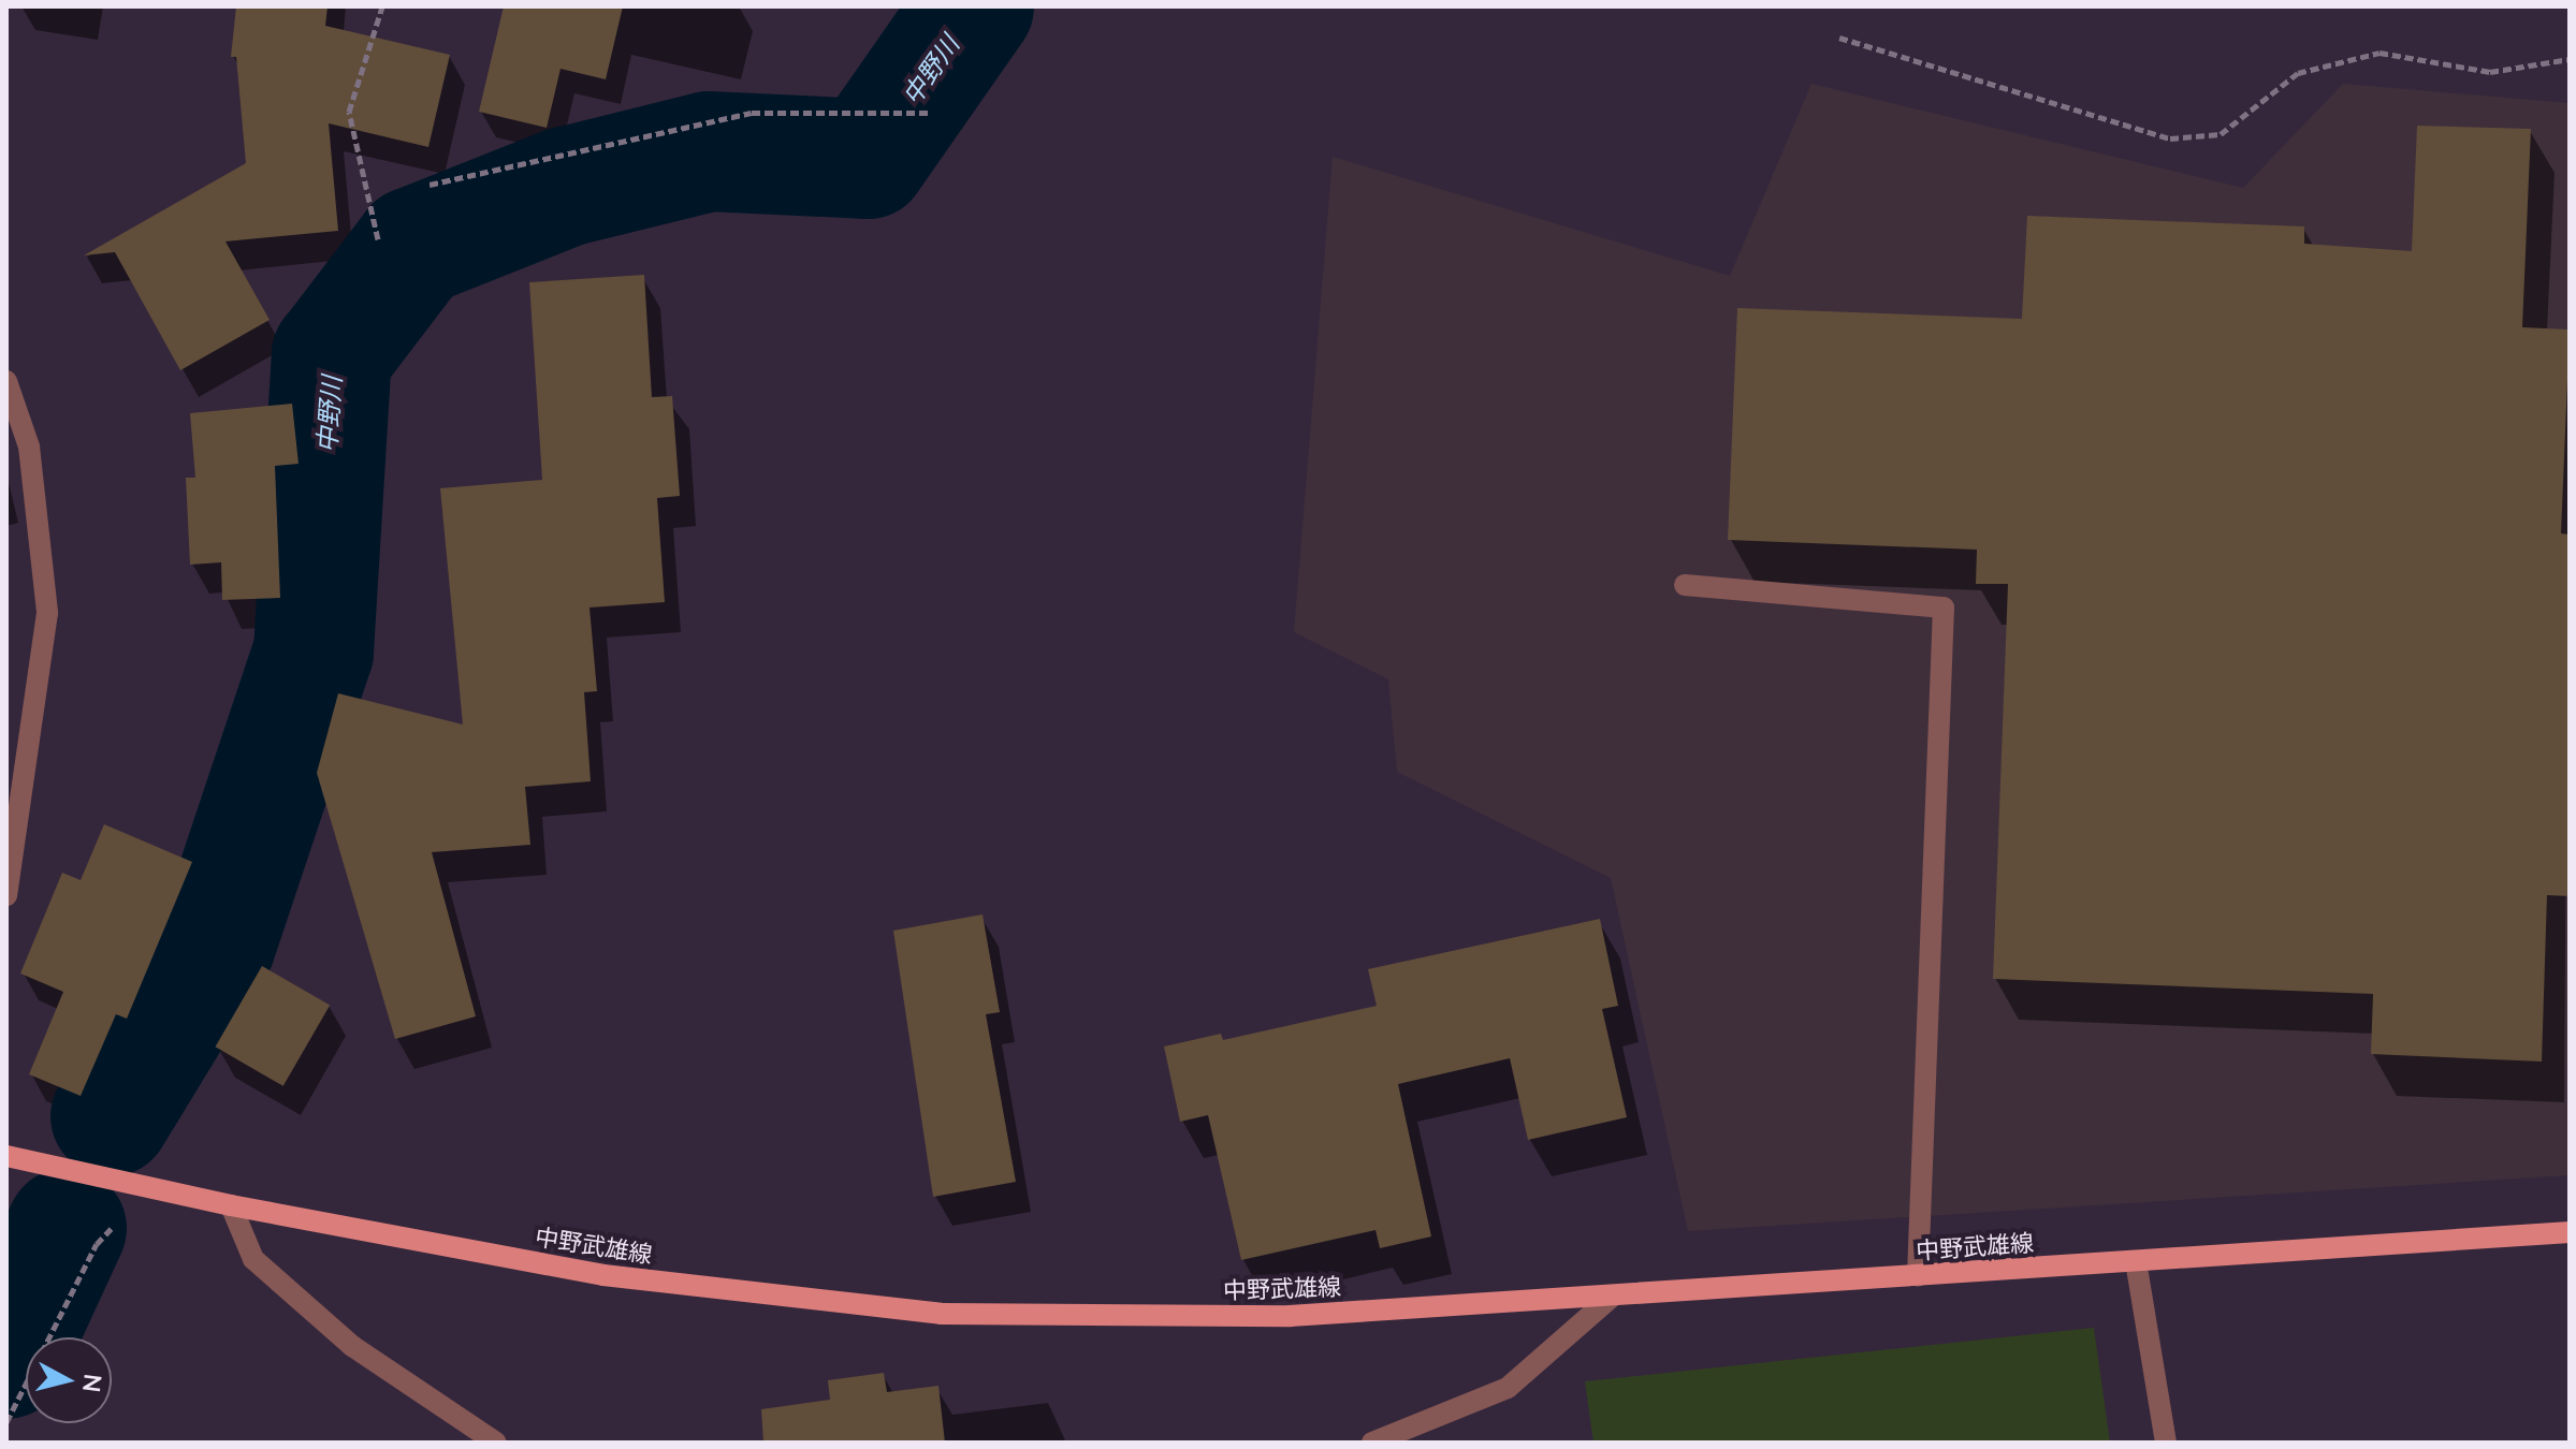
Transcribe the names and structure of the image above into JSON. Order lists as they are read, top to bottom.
{
  "streets": {
    "main road": ["中野武雄線"]
  },
  "water": ["中野川"],
  "north": "right"
}
